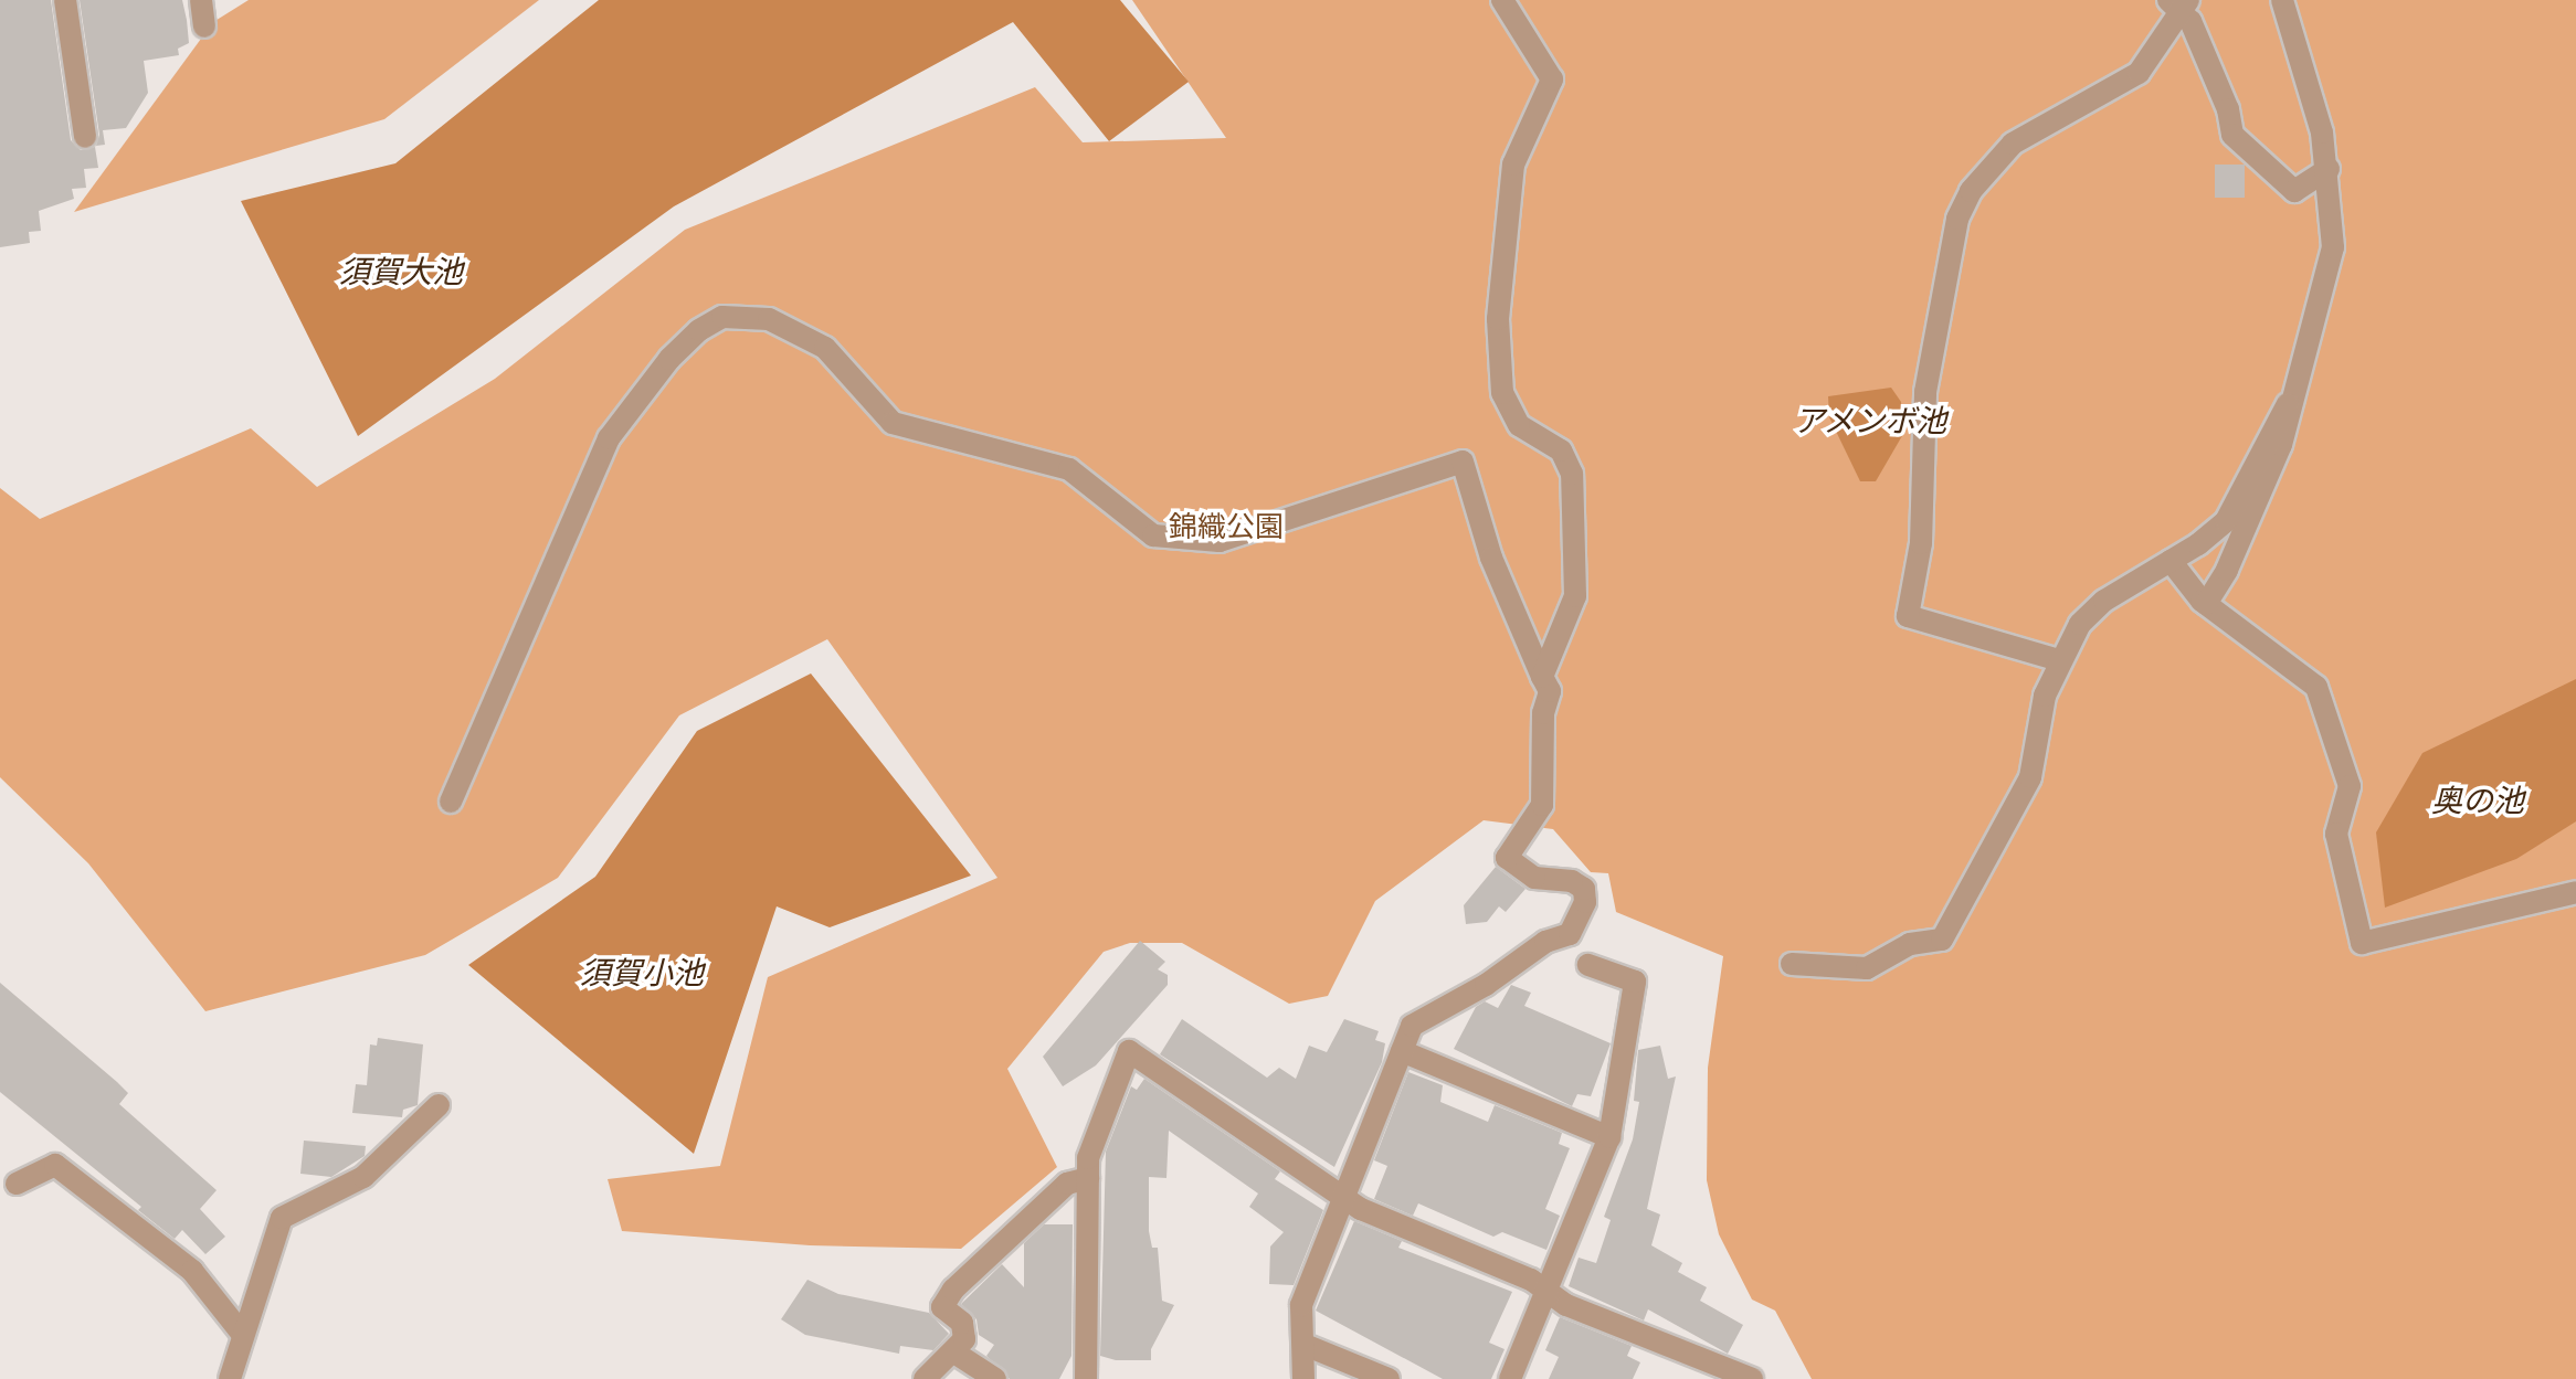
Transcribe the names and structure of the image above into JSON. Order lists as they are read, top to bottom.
{
  "water": [
    "須賀大池",
    "アメンボ池",
    "奥の池",
    "須賀小池"
  ],
  "parks": ["錦織公園"]
}
